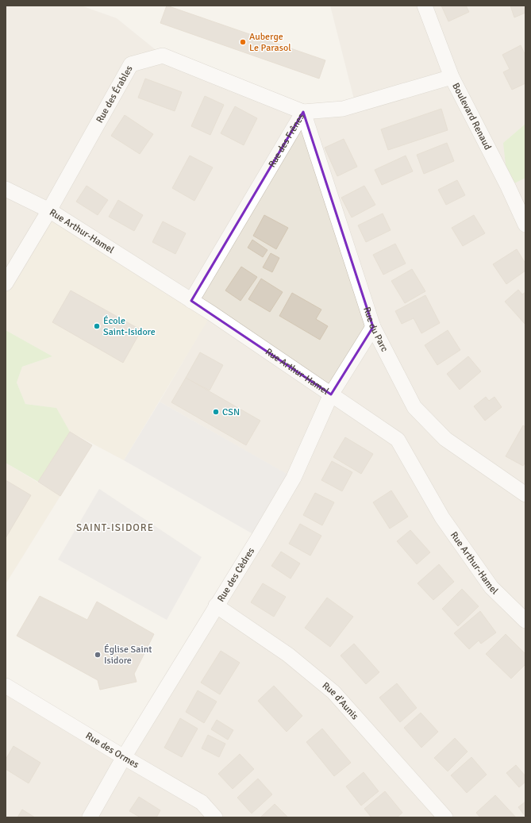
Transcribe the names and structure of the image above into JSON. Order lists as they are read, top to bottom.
{
  "streets": {
    "street": [
      "Rue des Érables",
      "Boulevard Renaud",
      "Rue des Frênes",
      "Rue Arthur-Hamel",
      "Rue du Parc",
      "Rue des Cèdres",
      "Rue d'Aunis",
      "Rue des Ormes"
    ]
  },
  "crossings": [
    ["Rue des Érables", "Rue des Frênes"],
    ["Rue des Érables", "Rue Arthur-Hamel"],
    ["Rue des Érables", "Rue du Parc"],
    ["Boulevard Renaud", "Rue des Frênes"],
    ["Rue des Frênes", "Rue Arthur-Hamel"],
    ["Rue des Frênes", "Rue du Parc"],
    ["Rue Arthur-Hamel", "Rue des Cèdres"],
    ["Rue du Parc", "Rue des Cèdres"],
    ["Rue des Cèdres", "Rue d'Aunis"],
    ["Rue des Cèdres", "Rue des Ormes"]
  ],
  "districts": ["SAINT-ISIDORE"],
  "places": [
    "Auberge Le Parasol",
    "École Saint-Isidore",
    "CSN",
    "Église Saint Isidore"
  ]
}
